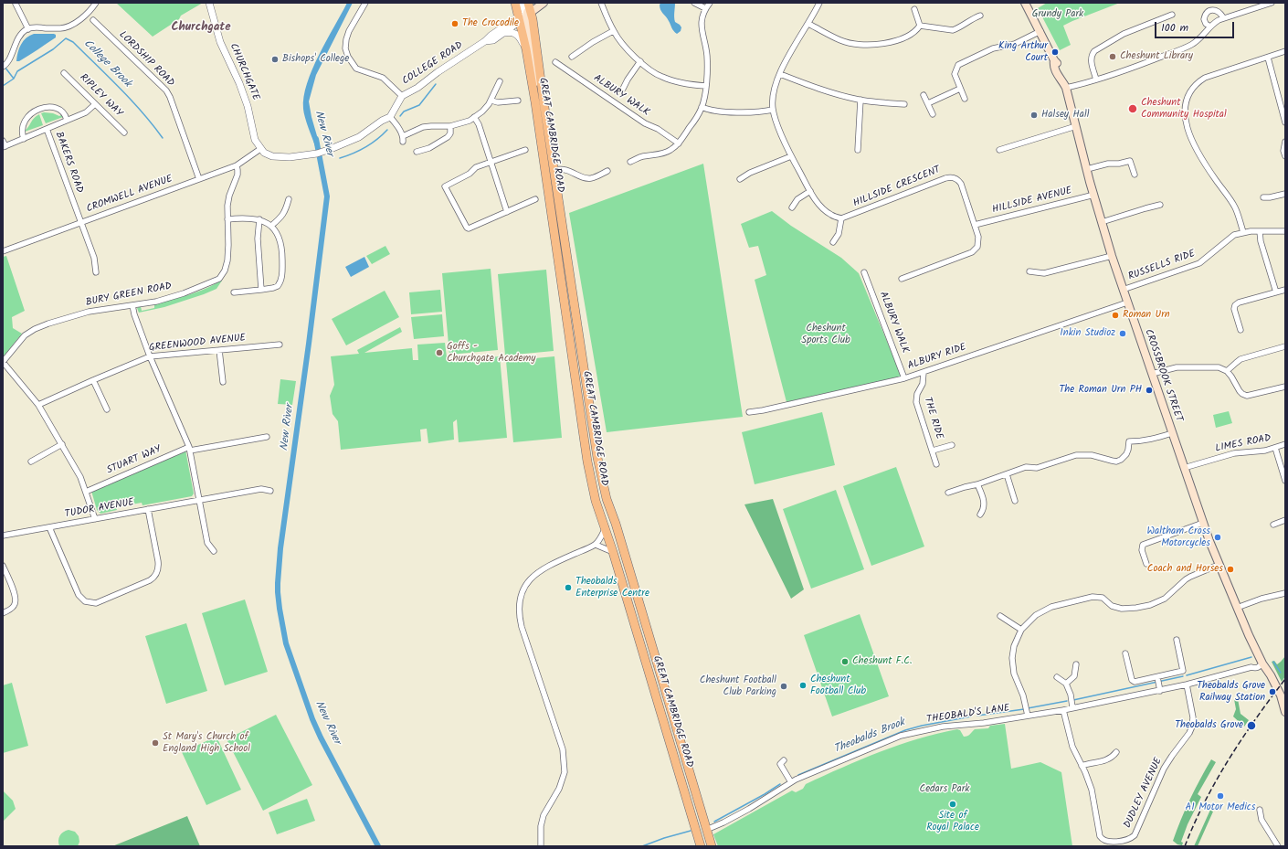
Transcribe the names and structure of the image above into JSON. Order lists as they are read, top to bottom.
{
  "streets": {
    "highway": ["GREAT CAMBRIDGE ROAD"],
    "main road": ["COLLEGE ROAD", "CROSSBROOK STREET"],
    "street": [
      "LORDSHIP ROAD",
      "CHURCHGATE",
      "RIPLEY WAY",
      "ALBURY WALK",
      "BAKERS ROAD",
      "HILLSIDE CRESCENT",
      "CROMWELL AVENUE",
      "HILLSIDE AVENUE",
      "RUSSELLS RIDE",
      "BURY GREEN ROAD",
      "GREENWOOD AVENUE",
      "ALBURY RIDE",
      "THE RIDE",
      "LIMES ROAD",
      "STUART WAY",
      "TUDOR AVENUE",
      "THEOBALD'S LANE",
      "DUDLEY AVENUE"
    ]
  },
  "crossings": [
    ["LORDSHIP ROAD", "CROMWELL AVENUE"],
    ["COLLEGE ROAD", "GREAT CAMBRIDGE ROAD"],
    ["CHURCHGATE", "CROMWELL AVENUE"],
    ["ALBURY WALK", "ALBURY RIDE"],
    ["GREAT CAMBRIDGE ROAD", "THEOBALD'S LANE"],
    ["BAKERS ROAD", "CROMWELL AVENUE"],
    ["HILLSIDE CRESCENT", "HILLSIDE AVENUE"],
    ["CROMWELL AVENUE", "BURY GREEN ROAD"],
    ["HILLSIDE AVENUE", "CROSSBROOK STREET"],
    ["RUSSELLS RIDE", "CROSSBROOK STREET"],
    ["ALBURY RIDE", "CROSSBROOK STREET"],
    ["ALBURY RIDE", "THE RIDE"],
    ["CROSSBROOK STREET", "LIMES ROAD"],
    ["CROSSBROOK STREET", "THEOBALD'S LANE"],
    ["THEOBALD'S LANE", "DUDLEY AVENUE"]
  ],
  "districts": ["Churchgate"],
  "water": ["College Brook", "New River", "Theobalds Brook"],
  "parks": ["Grundy Park", "Cheshunt Sports Club", "Cedars Park"],
  "places": [
    "The Crocodile",
    "King Arthur Court",
    "Cheshunt Library",
    "Bishops' College",
    "Cheshunt Community Hospital",
    "Halsey Hall",
    "Roman Urn",
    "Inkin Studioz",
    "Goffs - Churchgate Academy",
    "The Roman Urn PH",
    "Waltham Cross Motorcycles",
    "Coach and Horses",
    "Theobalds Enterprise Centre",
    "Cheshunt F.C.",
    "Cheshunt Football Club",
    "Cheshunt Football Club Parking",
    "Theobalds Grove Railway Station",
    "Theobalds Grove",
    "St Mary's Church of England High School",
    "A1 Motor Medics",
    "Site of Royal Palace"
  ],
  "scale_bar": "100 m"
}
